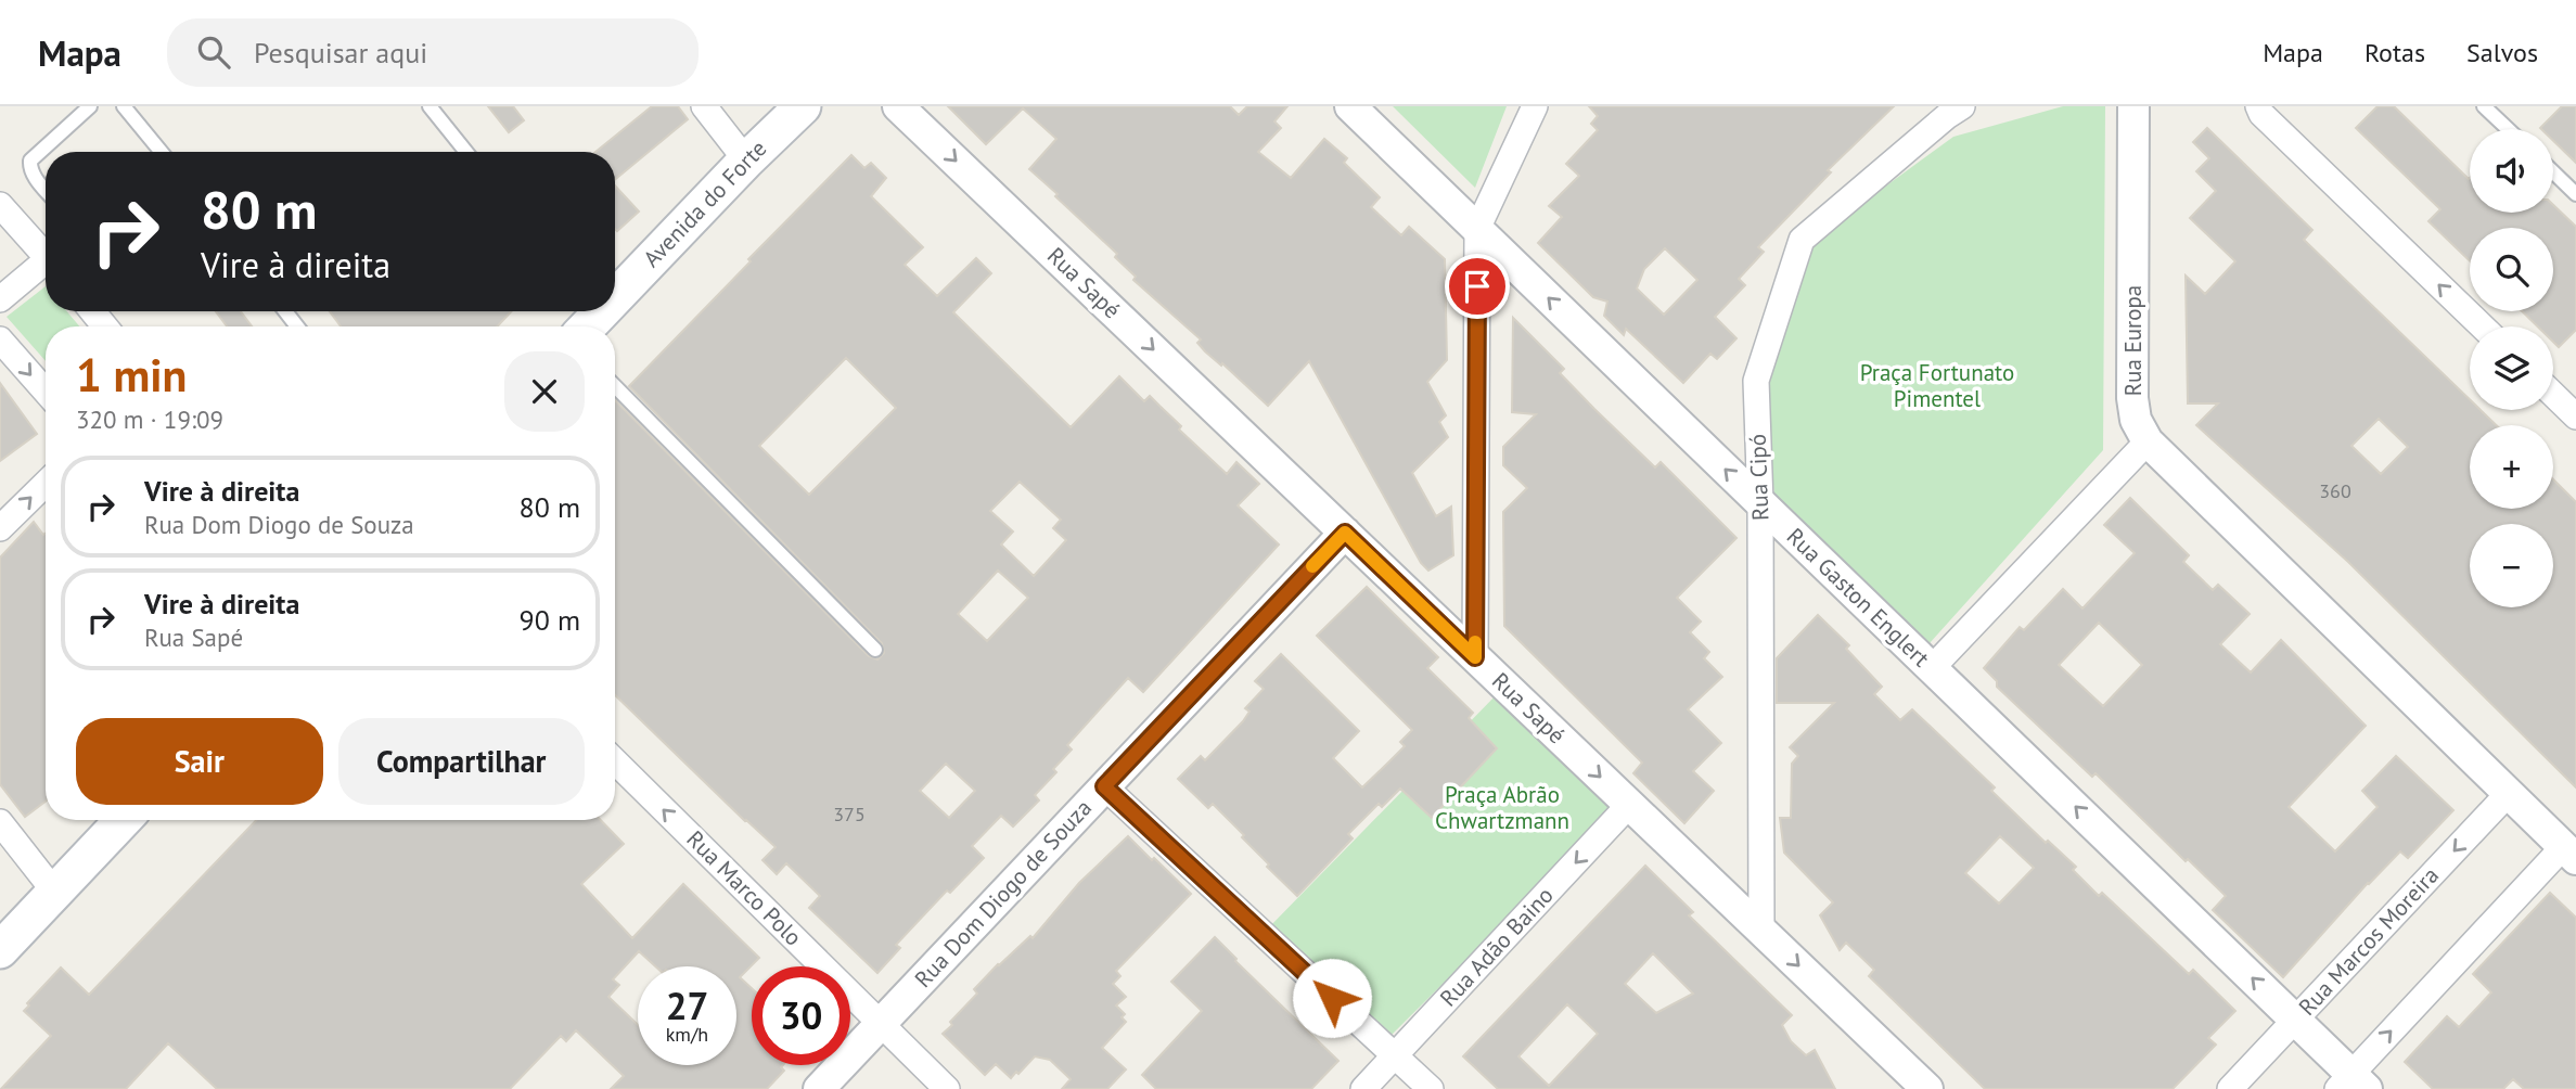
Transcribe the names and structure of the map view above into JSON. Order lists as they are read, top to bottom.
{
  "streets": {
    "main road": ["Avenida do Forte"],
    "street": [
      "Rua Sapé",
      "Rua Europa",
      "Rua Cipó",
      "Rua Gaston Englert",
      "Rua Marco Polo",
      "Rua Dom Diogo de Souza",
      "Rua Marcos Moreira",
      "Rua Adão Baino"
    ]
  },
  "crossings": [
    ["Rua Sapé", "Rua Cipó"],
    ["Rua Sapé", "Rua Dom Diogo de Souza"],
    ["Rua Sapé", "Rua Adão Baino"],
    ["Rua Cipó", "Rua Gaston Englert"],
    ["Rua Gaston Englert", "Rua Marcos Moreira"],
    ["Rua Marco Polo", "Rua Dom Diogo de Souza"]
  ],
  "one_way": [
    "Rua Sapé",
    "Rua Gaston Englert",
    "Rua Marco Polo",
    "Rua Adão Baino"
  ],
  "parks": ["Praça Fortunato Pimentel", "Praça Abrão Chwartzmann"],
  "house_numbers": ["360", "375"],
  "page": {
    "header": "Mapa",
    "search": "Pesquisar aqui",
    "nav": ["Mapa", "Rotas", "Salvos"],
    "map_buttons": ["+", "−"],
    "turn": ["80 m", "Vire à direita"],
    "heading": ["1 min", "320 m · 19:09"],
    "list": [
      {
        "name": "Vire à direita",
        "note": "Rua Dom Diogo de Souza",
        "value": "80 m"
      },
      {
        "name": "Vire à direita",
        "note": "Rua Sapé",
        "value": "90 m"
      }
    ],
    "buttons": ["Sair", "Compartilhar"],
    "speed": "27 km/h",
    "limit": "30"
  }
}
